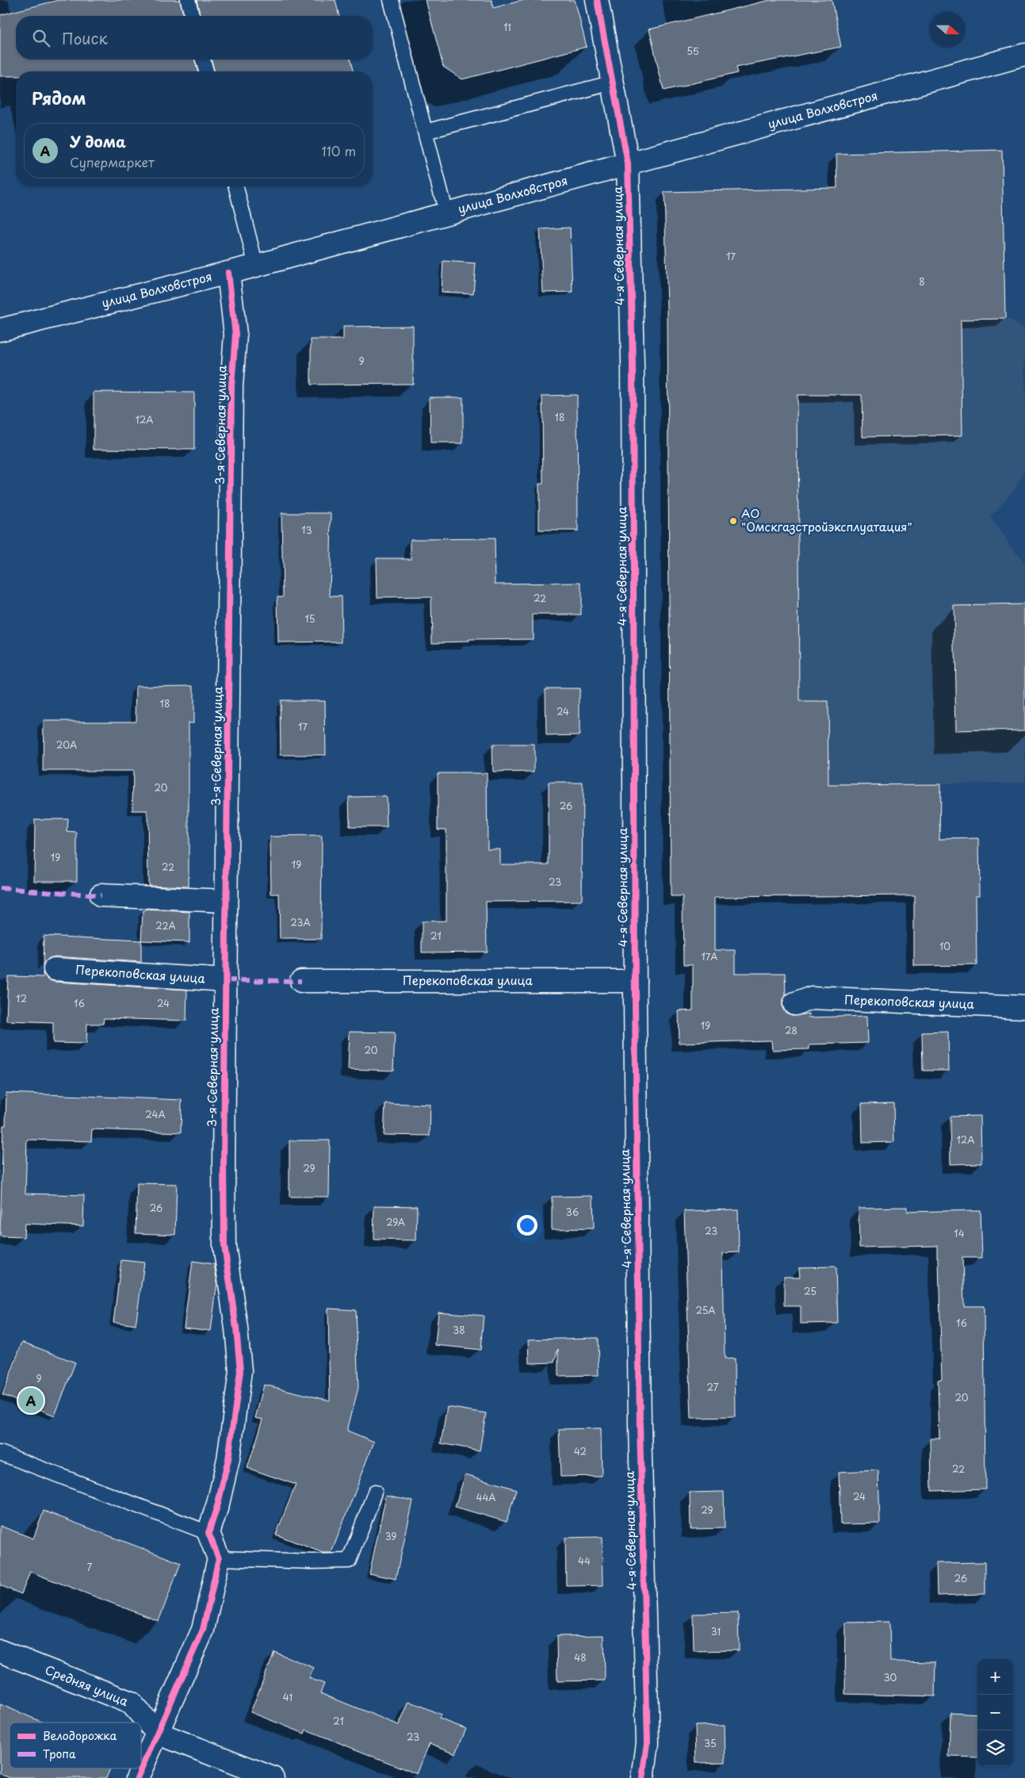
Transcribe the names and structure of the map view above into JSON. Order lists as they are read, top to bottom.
{
  "streets": {
    "street": [
      "улица Волховстроя",
      "4-я Северная улица",
      "3-я Северная улица",
      "Перекоповская улица",
      "Средняя улица"
    ]
  },
  "crossings": [
    ["улица Волховстроя", "4-я Северная улица"],
    ["улица Волховстроя", "3-я Северная улица"],
    ["4-я Северная улица", "Перекоповская улица"],
    ["3-я Северная улица", "Перекоповская улица"]
  ],
  "places": ["АО \"Омскгазстройэксплуатация\""],
  "house_numbers": [
    "11",
    "55",
    "17",
    "8",
    "9",
    "18",
    "12А",
    "13",
    "22",
    "15",
    "18",
    "24",
    "17",
    "20А",
    "20",
    "26",
    "19",
    "19",
    "22",
    "23",
    "23А",
    "22А",
    "21",
    "10",
    "17А",
    "12",
    "16",
    "24",
    "19",
    "28",
    "20",
    "24А",
    "12А",
    "29",
    "26",
    "36",
    "29А",
    "23",
    "14",
    "25",
    "25А",
    "16",
    "38",
    "9",
    "27",
    "20",
    "42",
    "22",
    "24",
    "44А",
    "29",
    "39",
    "44",
    "7",
    "26",
    "31",
    "48",
    "30",
    "41",
    "21",
    "23",
    "35"
  ],
  "legend": ["Велодорожка", "Тропа"],
  "north": "right",
  "page": {
    "search": "Поиск",
    "heading": "Рядом",
    "list": [
      {
        "mark": "A",
        "name": "У дома",
        "note": "Супермаркет",
        "value": "110 m"
      }
    ],
    "pins": "A",
    "map_buttons": ["+", "−"]
  }
}
